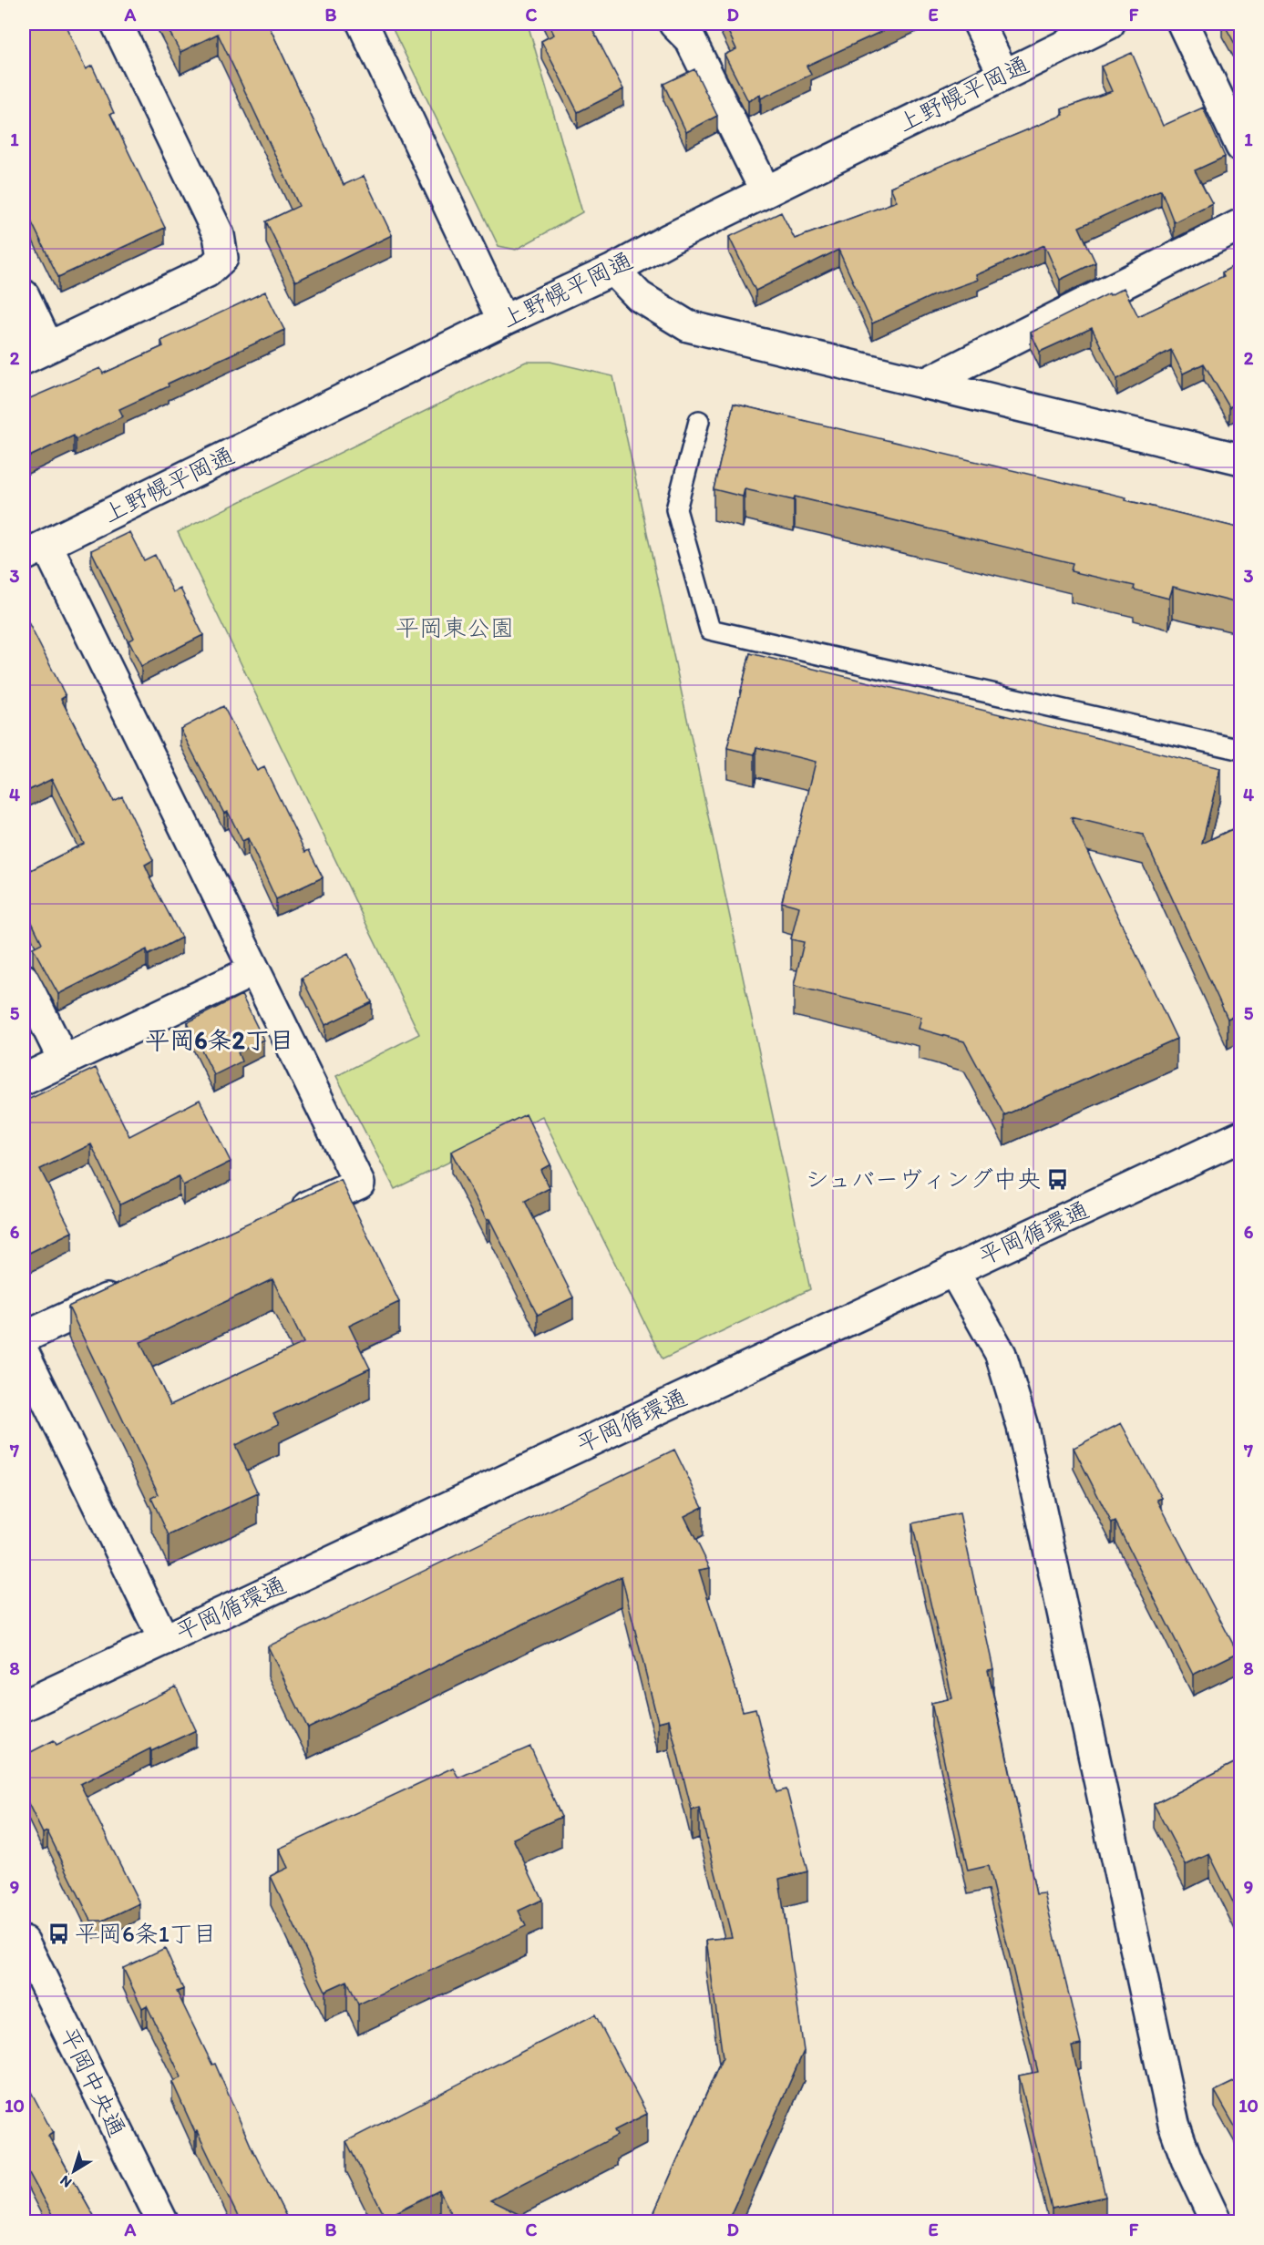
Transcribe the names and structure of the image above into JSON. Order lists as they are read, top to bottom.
{
  "streets": {
    "street": ["上野幌平岡通", "平岡循環通", "平岡中央通"]
  },
  "districts": ["平岡6条2丁目"],
  "parks": ["平岡東公園"],
  "places": {
    "bus stop": ["シュバーヴィング中央", "平岡6条1丁目"]
  },
  "north": "bottom left",
  "grid": {
    "columns": [
      "A",
      "B",
      "C",
      "D",
      "E",
      "F"
    ],
    "rows": [
      "1",
      "2",
      "3",
      "4",
      "5",
      "6",
      "7",
      "8",
      "9",
      "10"
    ]
  }
}
